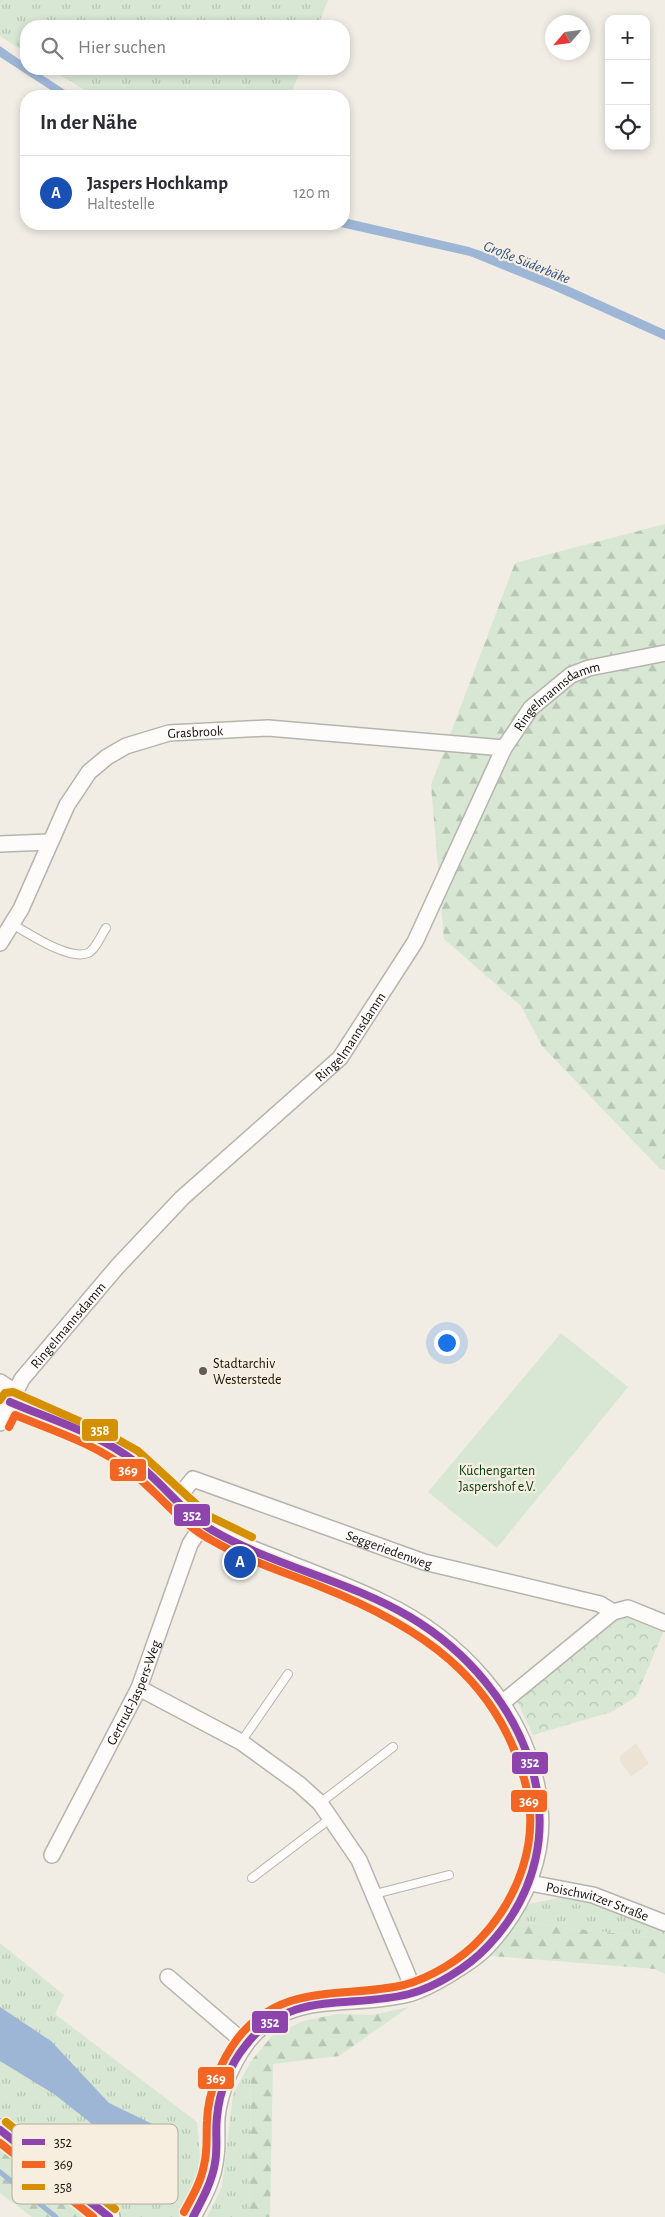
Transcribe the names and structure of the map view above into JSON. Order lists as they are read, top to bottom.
{
  "streets": {
    "street": [
      "Ringelmannsdamm",
      "Grasbrook",
      "Seggeriedenweg",
      "Gertrud-Jaspers-Weg",
      "Poischwitzer Straße"
    ]
  },
  "crossings": [
    ["Ringelmannsdamm", "Grasbrook"]
  ],
  "water": ["Große Süderbäke"],
  "parks": ["Küchengarten Jaspershof e.V."],
  "places": ["Stadtarchiv Westerstede"],
  "lines": ["transit line 358", "transit line 352", "transit line 369"],
  "legend": ["352", "369", "358"],
  "north": "bottom left",
  "page": {
    "map_buttons": ["+", "−"],
    "search": "Hier suchen",
    "heading": "In der Nähe",
    "list": [
      {
        "mark": "A",
        "name": "Jaspers Hochkamp",
        "note": "Haltestelle",
        "value": "120 m"
      }
    ],
    "pins": "A"
  }
}
